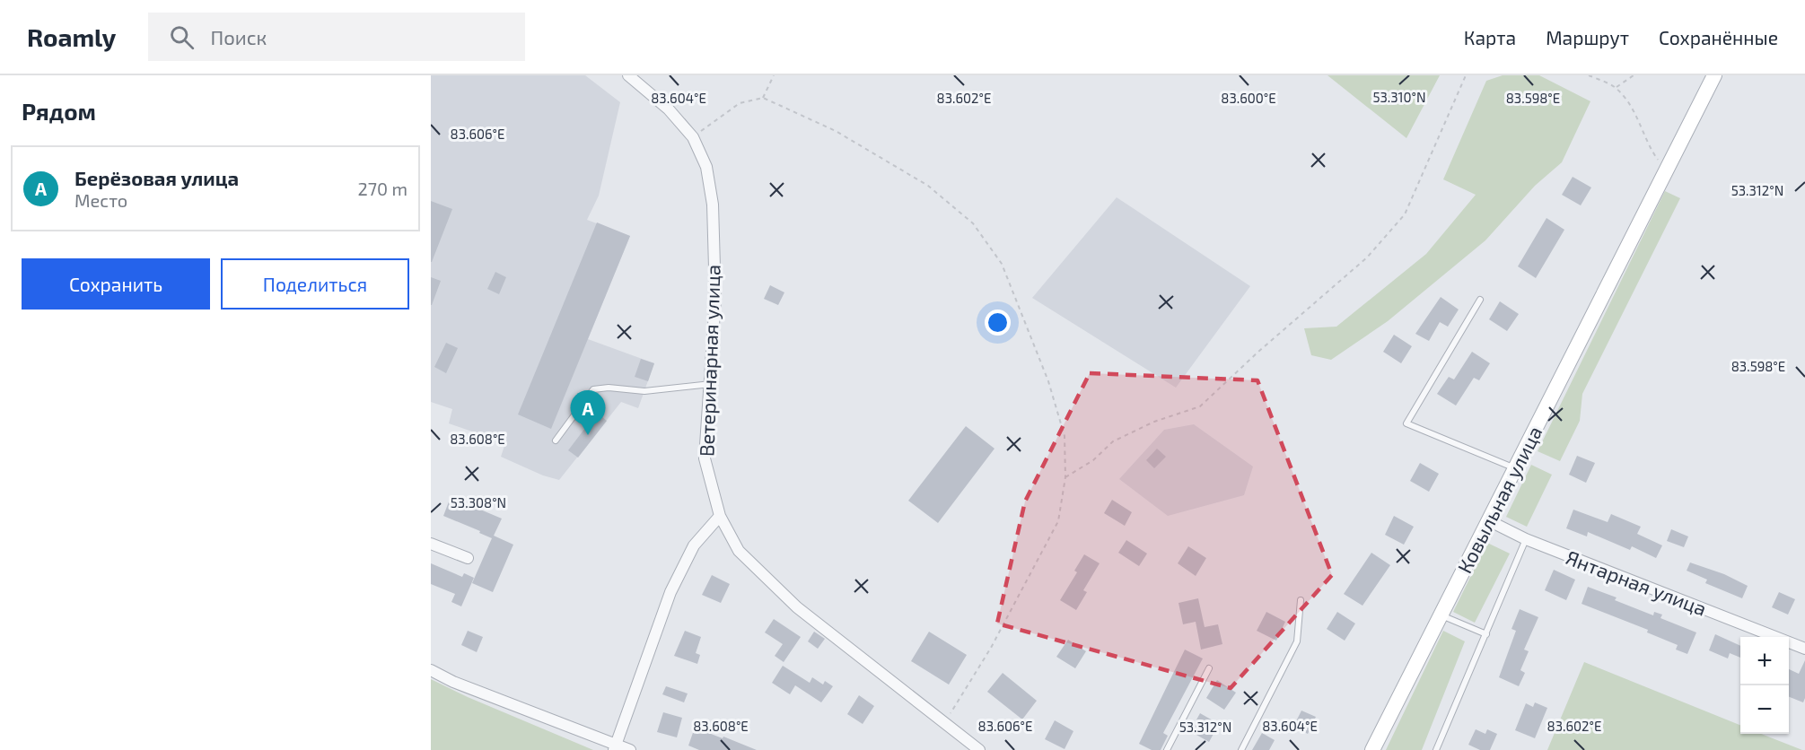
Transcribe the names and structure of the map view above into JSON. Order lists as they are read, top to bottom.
{
  "streets": {
    "street": ["Ветеринарная улица", "Ковыльная улица", "Янтарная улица"]
  },
  "crossings": [
    ["Ковыльная улица", "Янтарная улица"]
  ],
  "page": {
    "header": "Roamly",
    "search": "Поиск",
    "nav": ["Карта", "Маршрут", "Сохранённые"],
    "heading": "Рядом",
    "list": [
      {
        "mark": "A",
        "name": "Берёзовая улица",
        "note": "Место",
        "value": "270 m"
      }
    ],
    "buttons": ["Сохранить", "Поделиться"],
    "pins": "A",
    "map_buttons": ["+", "−"]
  },
  "coordinates": [
    "53.310°N",
    "83.604°E",
    "83.602°E",
    "83.600°E",
    "83.598°E",
    "83.606°E",
    "53.312°N",
    "83.608°E",
    "53.308°N"
  ]
}
